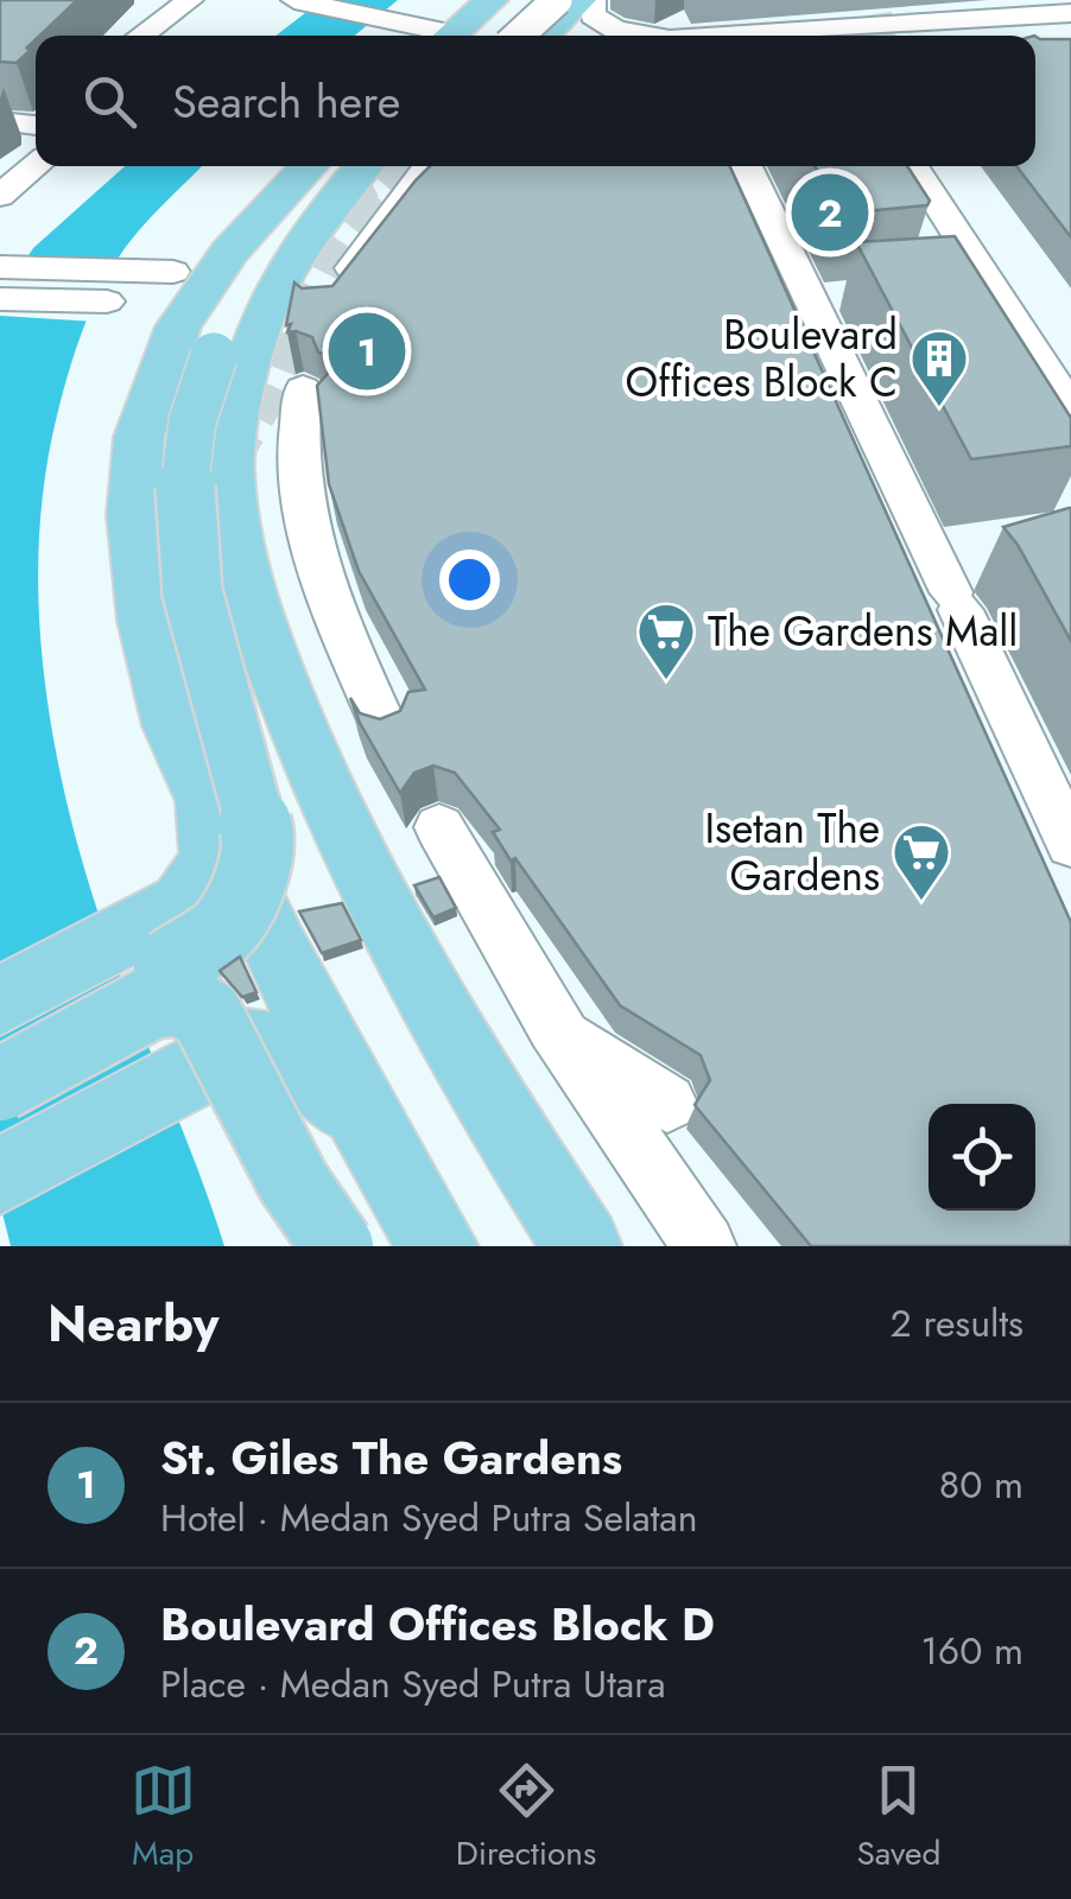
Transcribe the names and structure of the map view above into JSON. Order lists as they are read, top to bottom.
{
  "places": {
    "building": ["Boulevard Offices Block C"],
    "supermarket": ["The Gardens Mall", "Isetan The Gardens"]
  },
  "page": {
    "search": "Search here",
    "pins": ["2", "1"],
    "heading": ["Nearby", "2 results"],
    "list": [
      {
        "mark": "1",
        "name": "St. Giles The Gardens",
        "note": "Hotel · Medan Syed Putra Selatan",
        "value": "80 m"
      },
      {
        "mark": "2",
        "name": "Boulevard Offices Block D",
        "note": "Place · Medan Syed Putra Utara",
        "value": "160 m"
      }
    ],
    "nav": ["Map", "Directions", "Saved"]
  }
}
